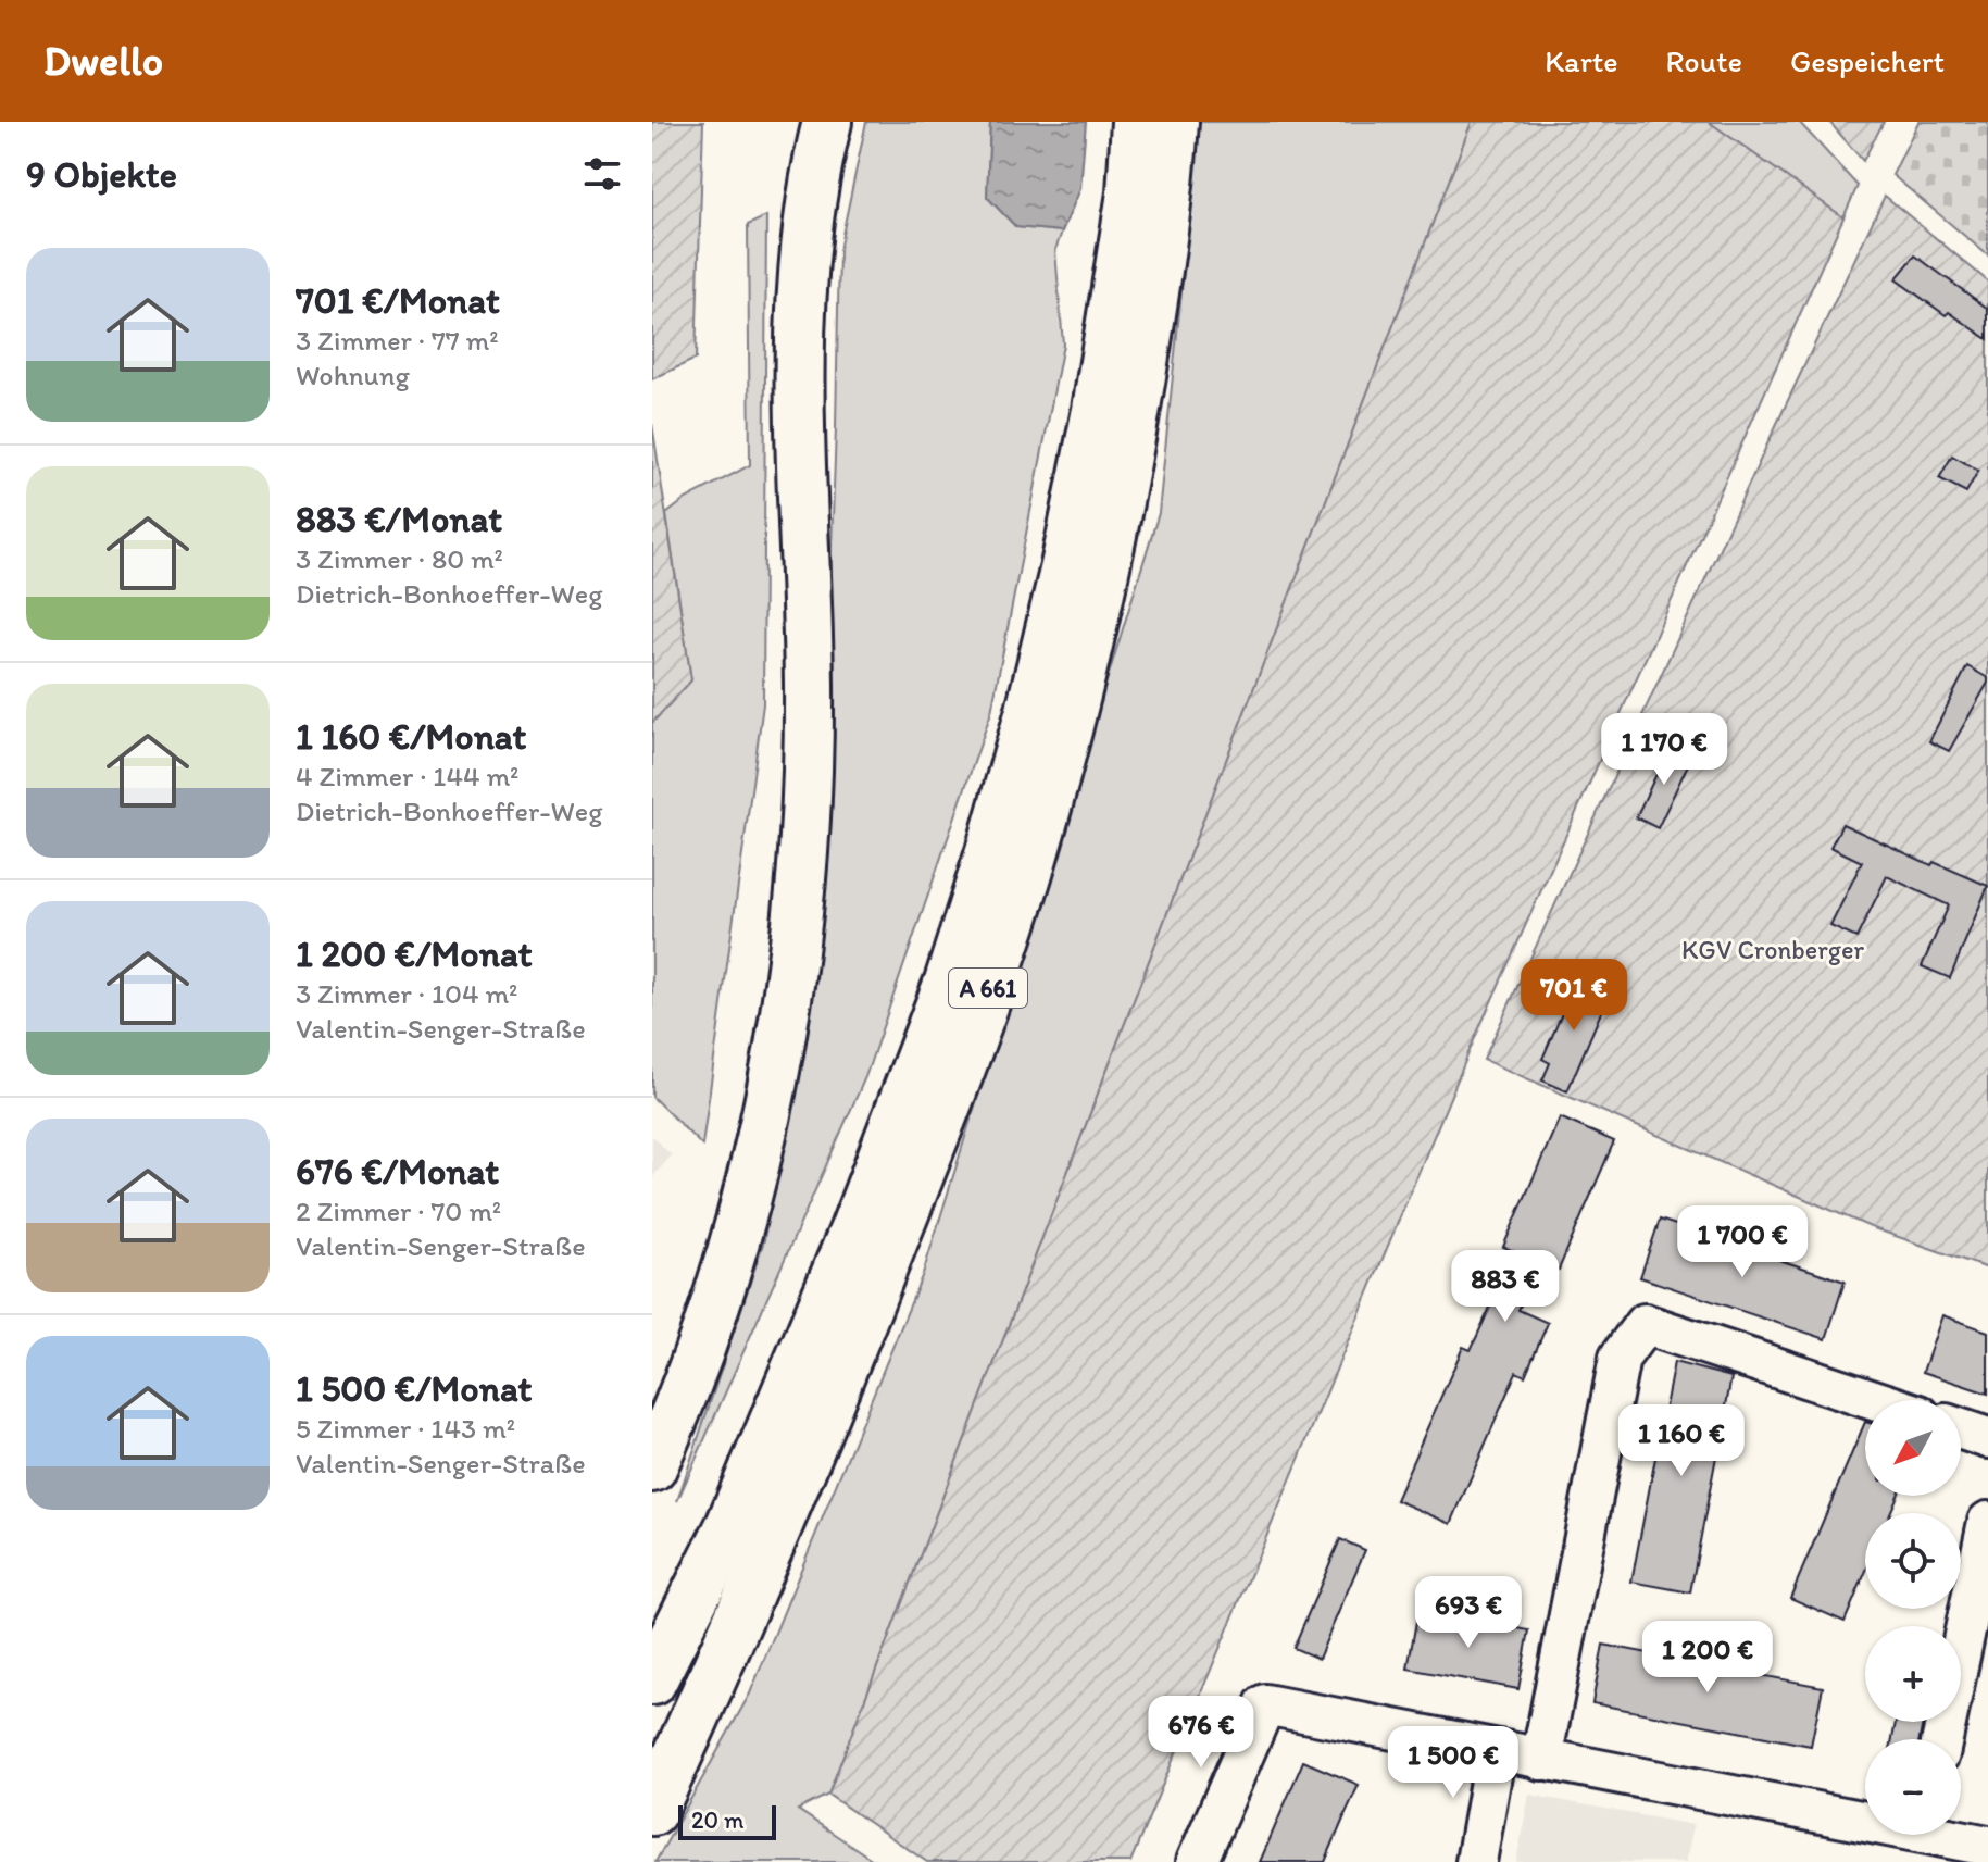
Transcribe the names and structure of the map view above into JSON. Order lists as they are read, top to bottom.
{
  "streets": {
    "highway": ["A 661"]
  },
  "parks": ["KGV Cronberger"],
  "scale_bar": "20 m",
  "north": "bottom left",
  "page": {
    "header": "Dwello",
    "nav": ["Karte", "Route", "Gespeichert"],
    "heading": "9 Objekte",
    "list": [
      {
        "name": "701 €/Monat",
        "note": "3 Zimmer · 77 m² · Wohnung"
      },
      {
        "name": "883 €/Monat",
        "note": "3 Zimmer · 80 m² · Dietrich-Bonhoeffer-Weg"
      },
      {
        "name": "1 160 €/Monat",
        "note": "4 Zimmer · 144 m² · Dietrich-Bonhoeffer-Weg"
      },
      {
        "name": "1 200 €/Monat",
        "note": "3 Zimmer · 104 m² · Valentin-Senger-Straße"
      },
      {
        "name": "676 €/Monat",
        "note": "2 Zimmer · 70 m² · Valentin-Senger-Straße"
      },
      {
        "name": "1 500 €/Monat",
        "note": "5 Zimmer · 143 m² · Valentin-Senger-Straße"
      }
    ],
    "price": [
      "1 170 €",
      "701 €",
      "1 700 €",
      "883 €",
      "1 160 €",
      "693 €",
      "1 200 €",
      "676 €",
      "1 500 €"
    ],
    "map_buttons": ["+", "−"],
    "scale": "20 m"
  }
}
